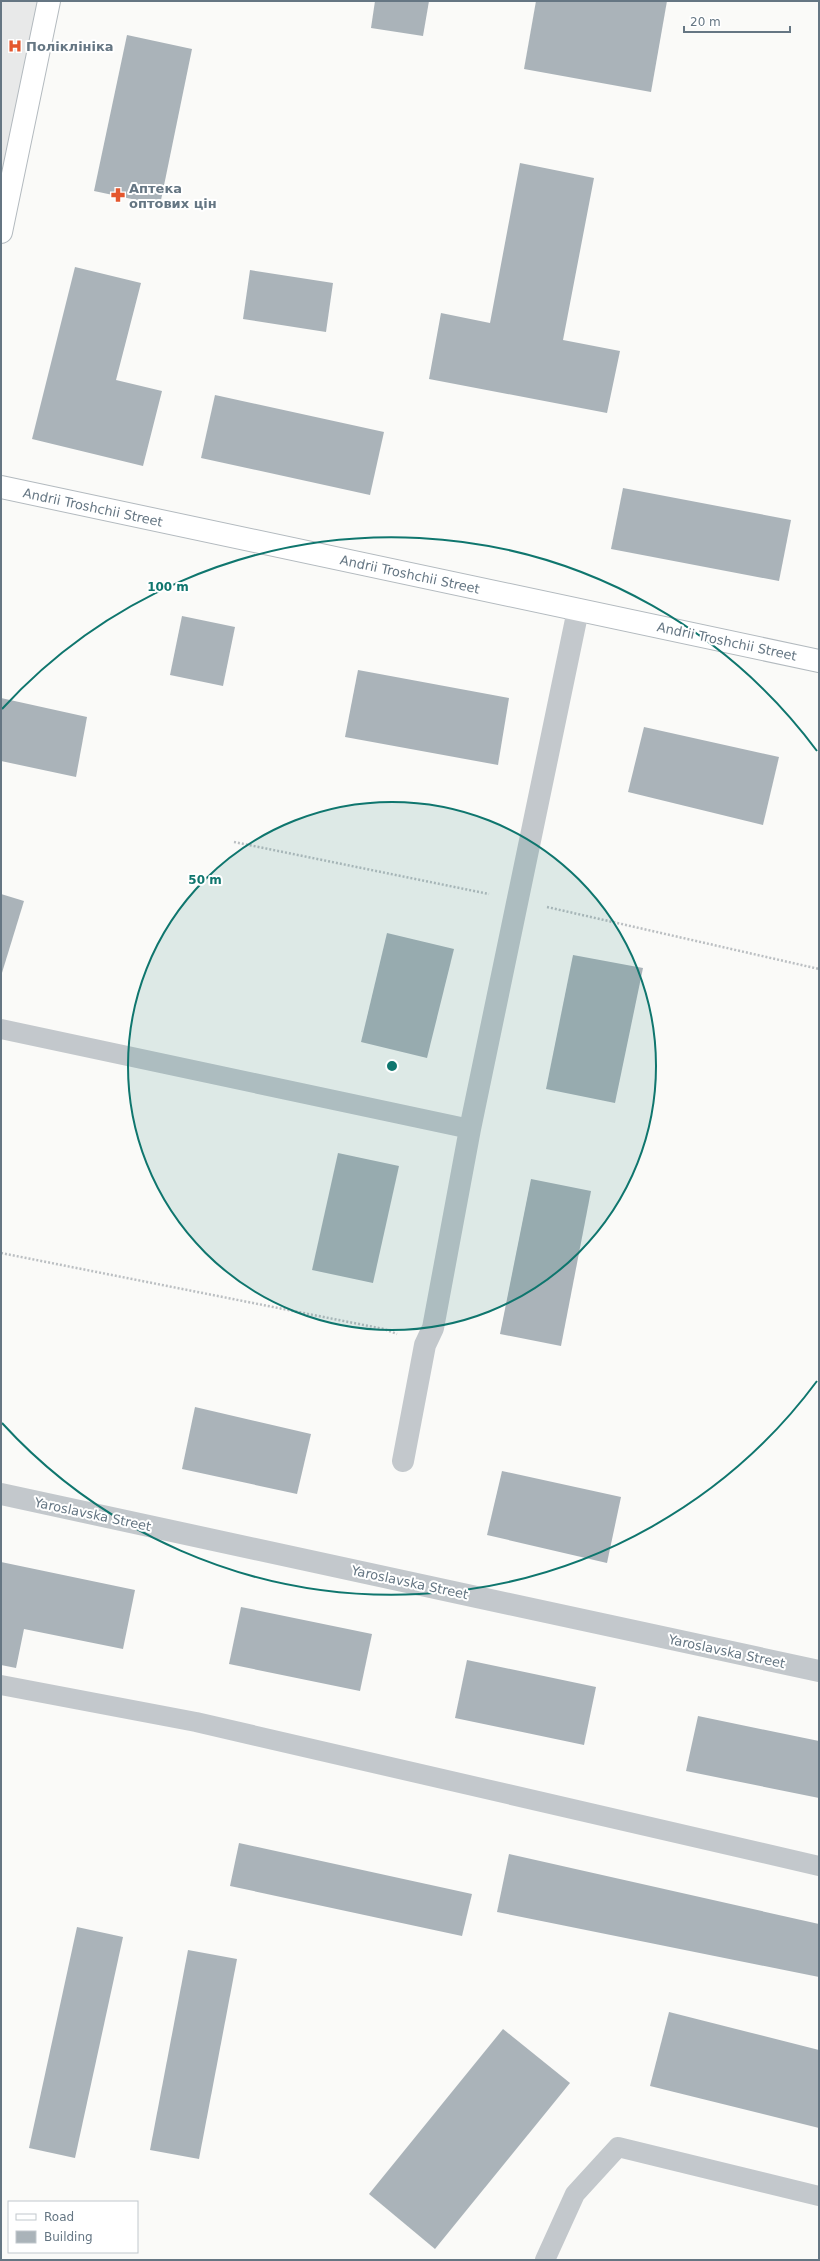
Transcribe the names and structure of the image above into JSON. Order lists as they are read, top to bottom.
{
  "streets": {
    "street": ["Andrii Troshchii Street", "Yaroslavska Street"]
  },
  "places": {
    "hospital": ["Поліклініка"],
    "pharmacy": ["Аптека оптових цін"]
  },
  "legend": ["Road", "Building"],
  "scale_bar": "20 m",
  "rings": ["100 m", "50 m"]
}
